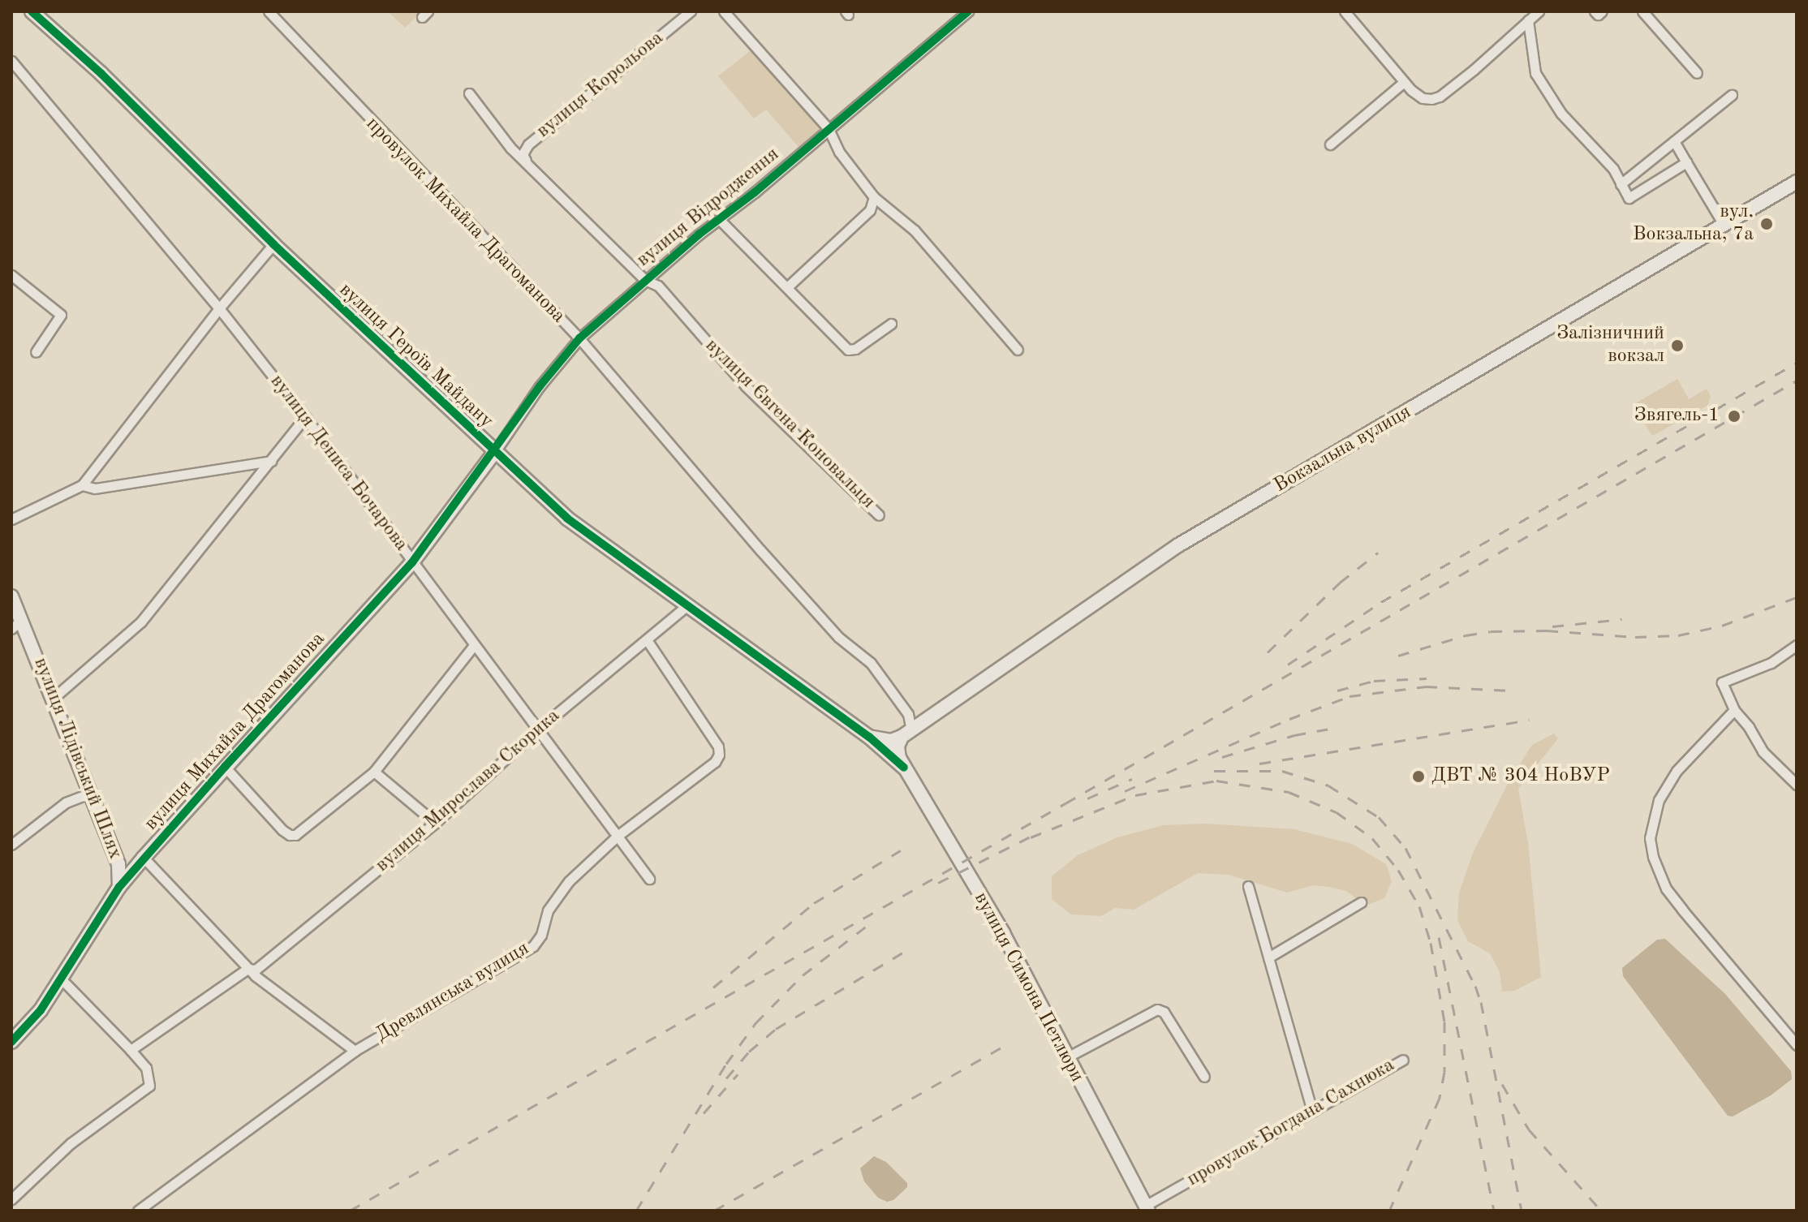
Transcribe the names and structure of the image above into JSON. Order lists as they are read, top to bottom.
{
  "streets": {
    "street": [
      "вулиця Корольова",
      "вулиця Відродження",
      "провулок Михайла Драгоманова",
      "вулиця Героїв Майдану",
      "вулиця Євгена Коновальця",
      "Вокзальна вулиця",
      "вулиця Дениса Бочарова",
      "вулиця Михайла Драгоманова",
      "вулиця Лідівський Шлях",
      "вулиця Мирослава Скорика",
      "вулиця Симона Петлюри",
      "Древлянська вулиця",
      "провулок Богдана Сахнюка"
    ]
  },
  "crossings": [
    ["вулиця Корольова", "вулиця Євгена Коновальця"],
    ["вулиця Відродження", "провулок Михайла Драгоманова"],
    ["вулиця Відродження", "вулиця Героїв Майдану"],
    ["вулиця Відродження", "вулиця Євгена Коновальця"],
    ["вулиця Відродження", "вулиця Михайла Драгоманова"],
    ["провулок Михайла Драгоманова", "Вокзальна вулиця"],
    ["вулиця Героїв Майдану", "вулиця Михайла Драгоманова"],
    ["вулиця Героїв Майдану", "вулиця Мирослава Скорика"],
    ["вулиця Героїв Майдану", "вулиця Симона Петлюри"],
    ["вулиця Дениса Бочарова", "вулиця Михайла Драгоманова"],
    ["вулиця Дениса Бочарова", "вулиця Мирослава Скорика"],
    ["вулиця Дениса Бочарова", "Древлянська вулиця"],
    ["вулиця Михайла Драгоманова", "вулиця Лідівський Шлях"],
    ["вулиця Мирослава Скорика", "Древлянська вулиця"],
    ["вулиця Симона Петлюри", "провулок Богдана Сахнюка"]
  ],
  "places": [
    "вул. Вокзальна, 7а",
    "Залізничний вокзал",
    "Звягель-1",
    "ДВТ № 304 НоВУР"
  ]
}
